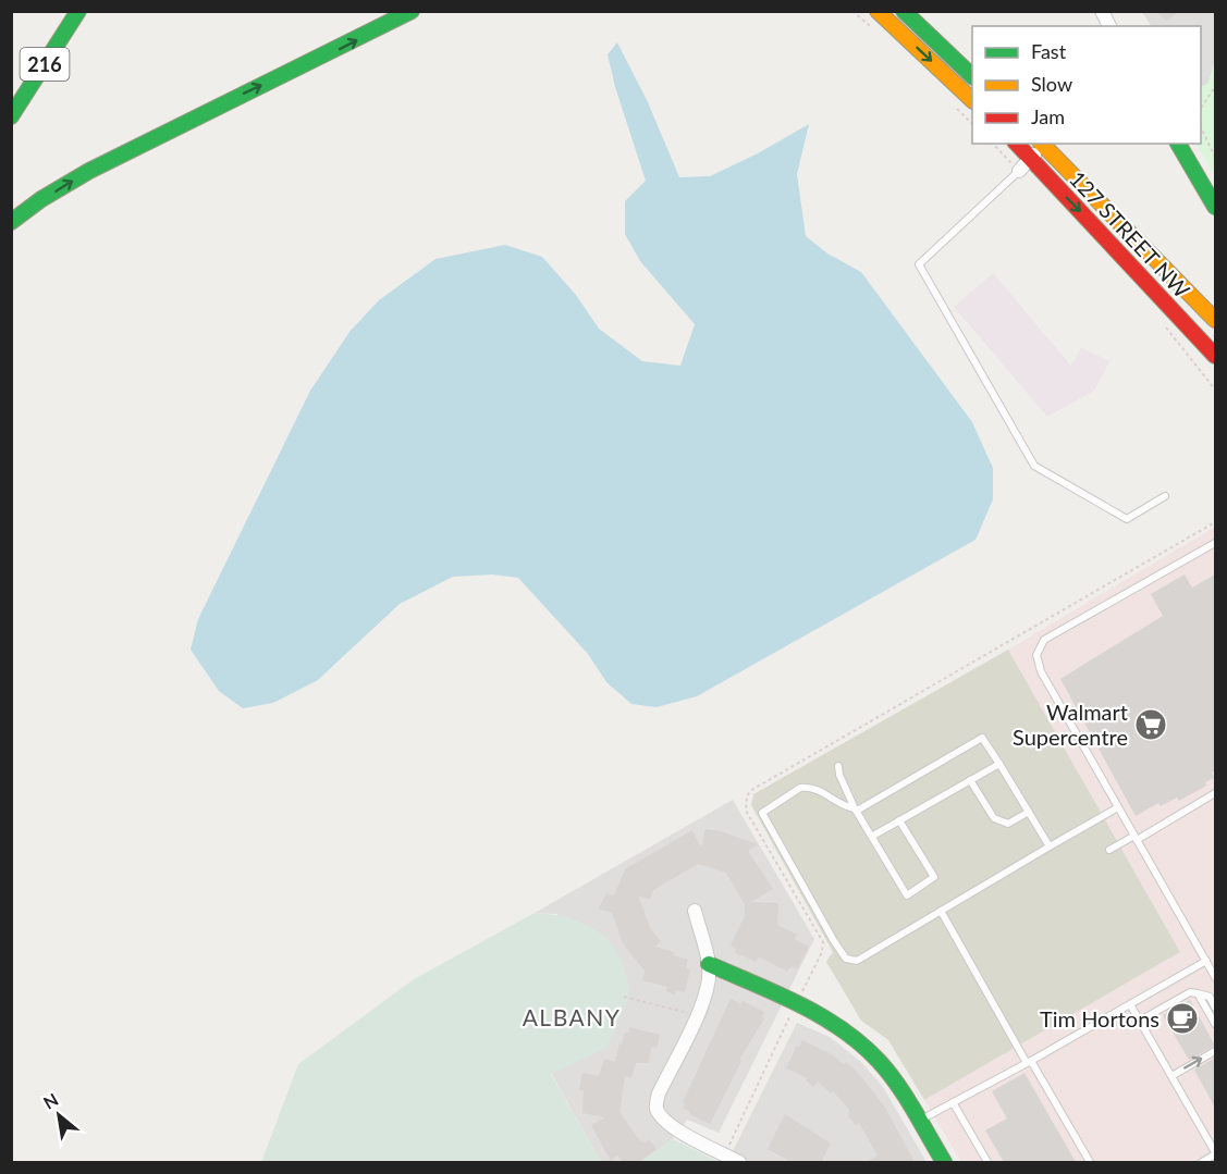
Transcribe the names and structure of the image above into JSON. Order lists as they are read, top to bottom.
{
  "streets": {
    "main road": ["216", "127 STREET NW"]
  },
  "districts": ["ALBANY"],
  "places": {
    "supermarket": ["Walmart Supercentre"],
    "cafe": ["Tim Hortons"]
  },
  "legend": ["Fast", "Slow", "Jam"],
  "north": "top left"
}
